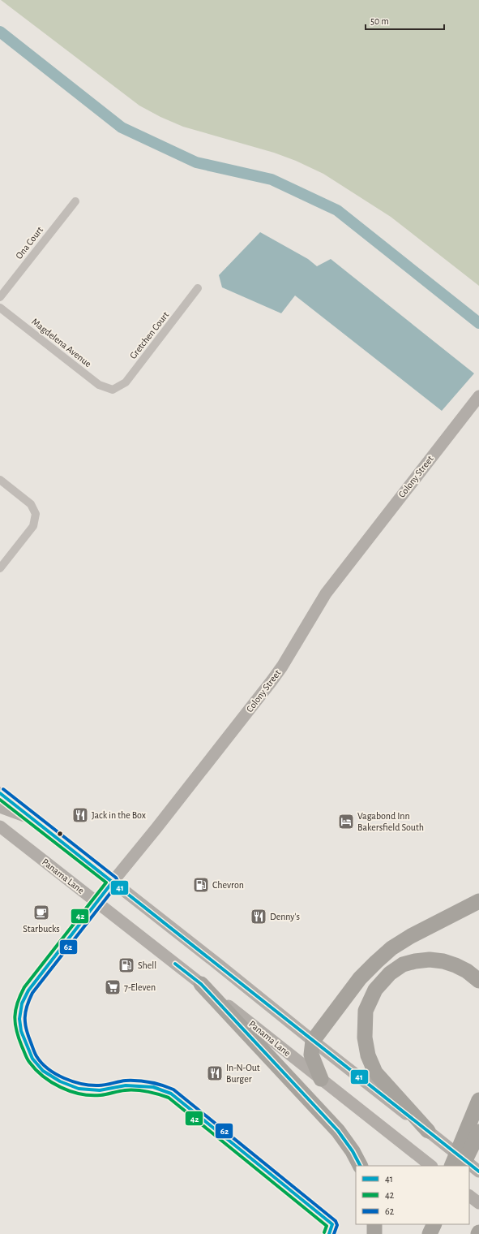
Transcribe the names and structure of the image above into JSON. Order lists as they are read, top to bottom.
{
  "streets": {
    "main road": ["Colony Street", "Panama Lane"],
    "street": ["Ona Court", "Gretchen Court", "Magdelena Avenue"]
  },
  "crossings": [
    ["Gretchen Court", "Magdelena Avenue"],
    ["Colony Street", "Panama Lane"]
  ],
  "places": {
    "restaurant": ["Jack in the Box", "Denny's", "In-N-Out Burger"],
    "hotel": ["Vagabond Inn Bakersfield South"],
    "fuel station": ["Chevron", "Shell"],
    "cafe": ["Starbucks"],
    "supermarket": ["7-Eleven"]
  },
  "lines": ["transit line 62", "transit line 41", "transit line 42"],
  "legend": ["41", "42", "62"],
  "scale_bar": "50 m"
}
